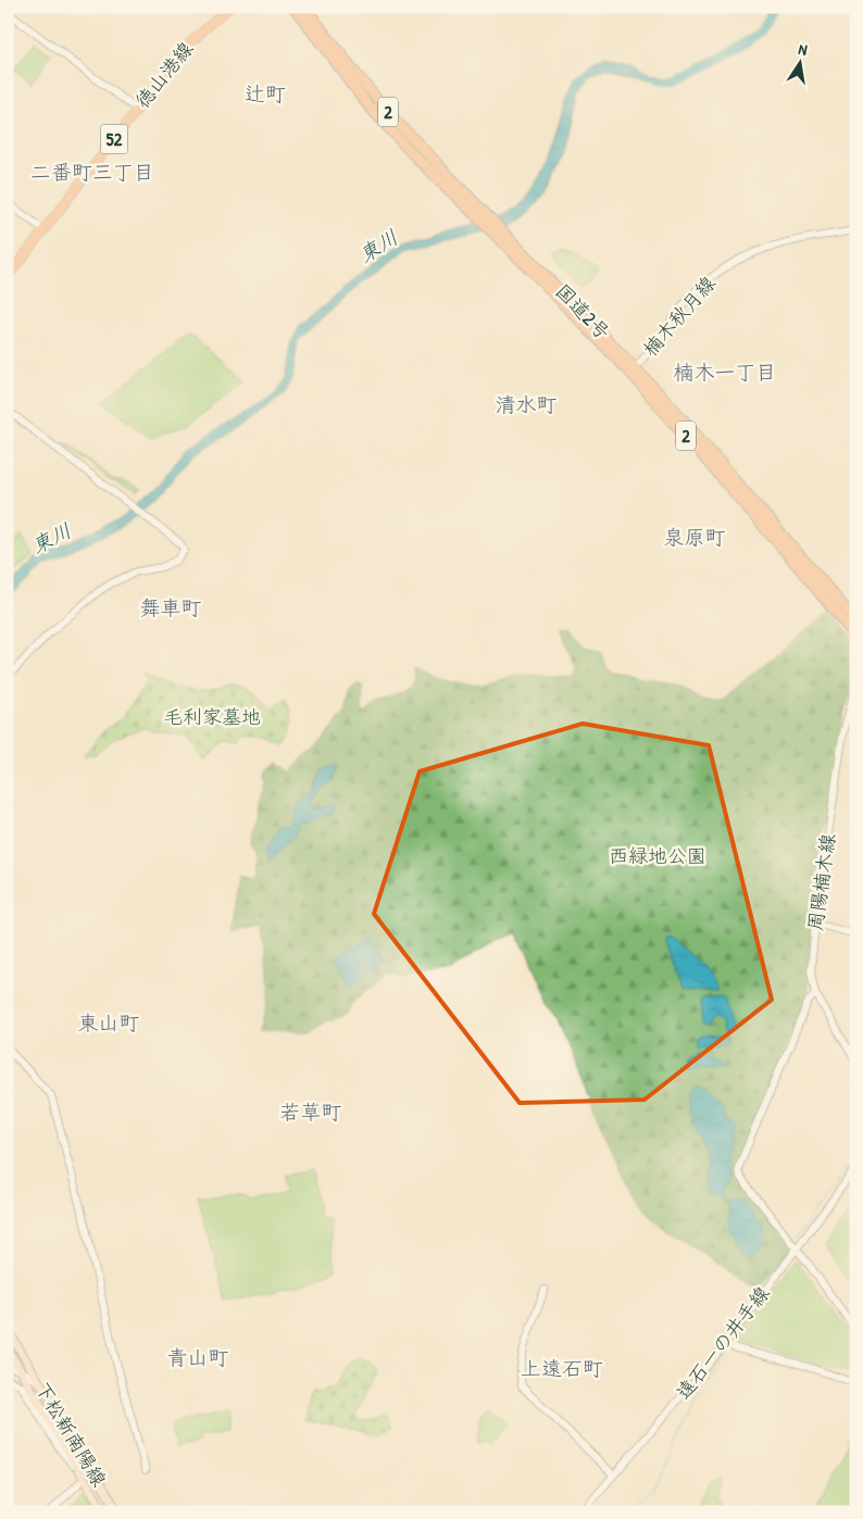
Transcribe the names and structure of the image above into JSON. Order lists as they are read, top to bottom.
{
  "streets": {
    "highway": ["2", "国道2号"],
    "main road": ["徳山港線", "52", "下松新南陽線"],
    "street": ["楠木秋月線", "周陽楠木線", "遠石一の井手線"]
  },
  "crossings": [
    ["2", "国道2号"],
    ["国道2号", "楠木秋月線"]
  ],
  "districts": [
    "辻町",
    "二番町三丁目",
    "楠木一丁目",
    "清水町",
    "泉原町",
    "舞車町",
    "東山町",
    "若草町",
    "青山町",
    "上遠石町"
  ],
  "water": ["東川"],
  "parks": ["毛利家墓地", "西緑地公園"],
  "north": "top"
}
